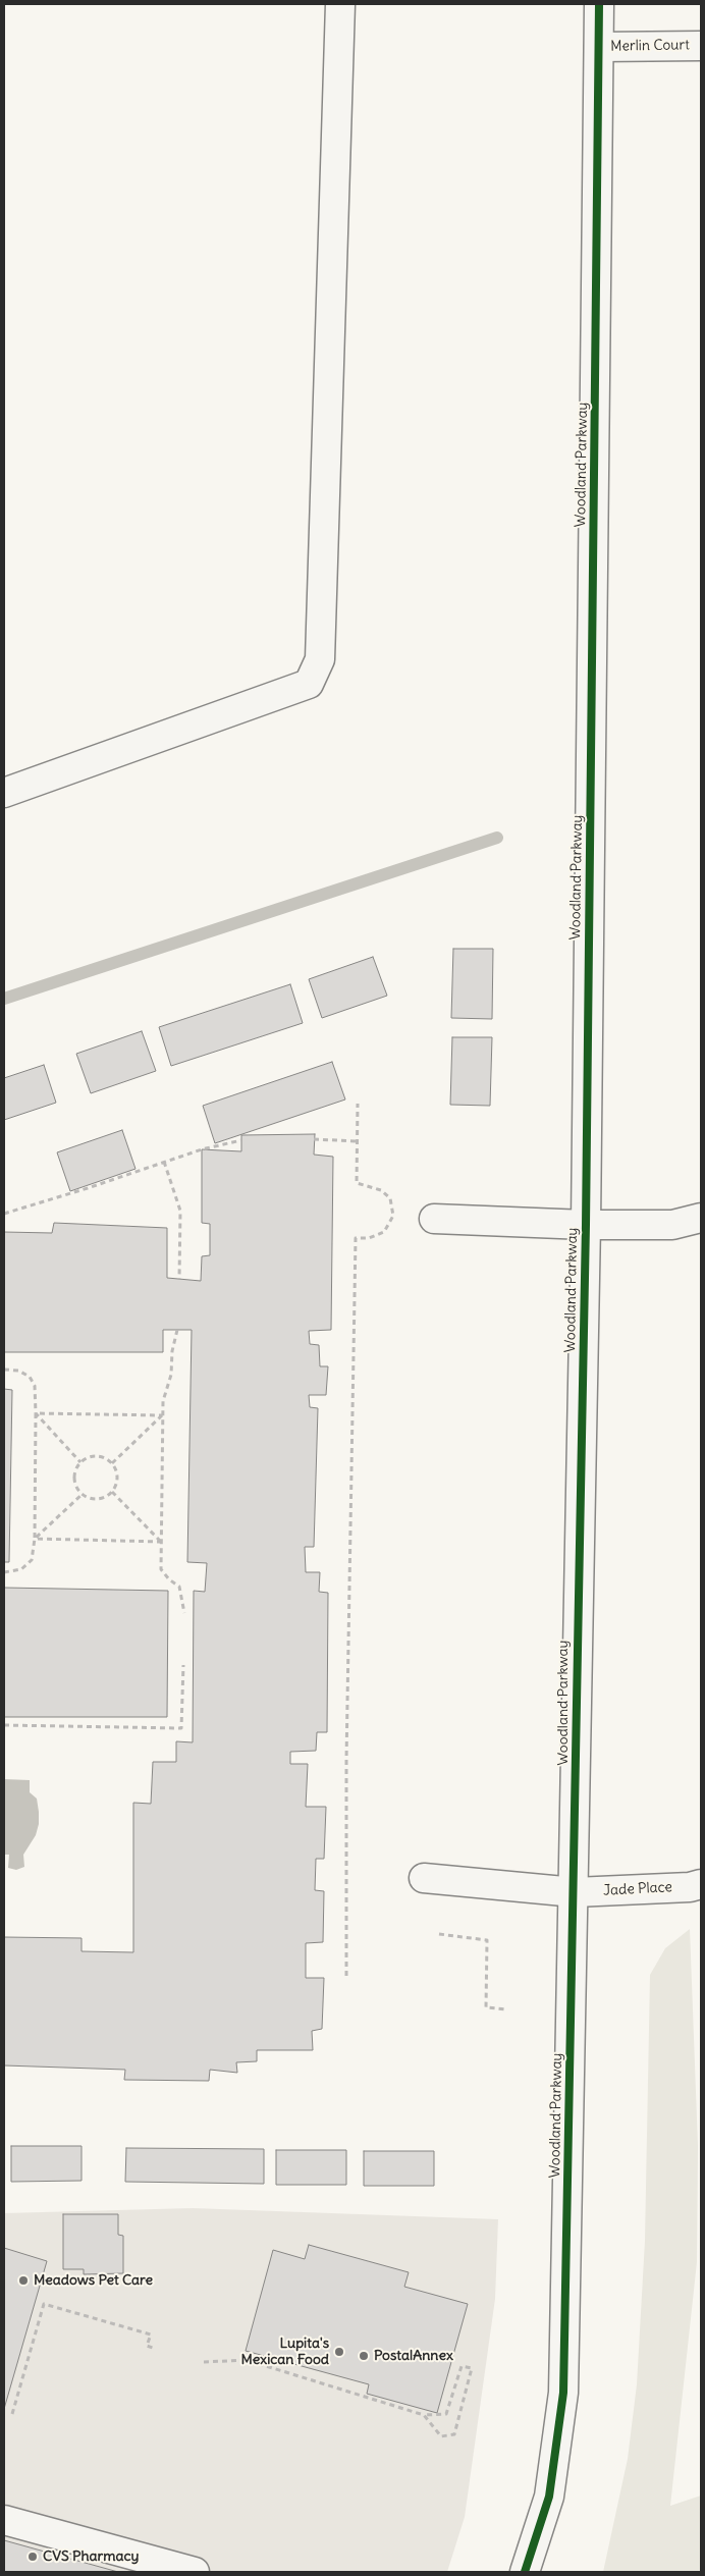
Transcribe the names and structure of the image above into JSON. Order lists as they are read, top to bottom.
{
  "streets": {
    "main road": ["Merlin Court", "Woodland Parkway", "Jade Place"]
  },
  "crossings": [
    ["Merlin Court", "Woodland Parkway"],
    ["Woodland Parkway", "Jade Place"]
  ],
  "places": [
    "Meadows Pet Care",
    "Lupita's Mexican Food",
    "PostalAnnex",
    "CVS Pharmacy"
  ]
}
